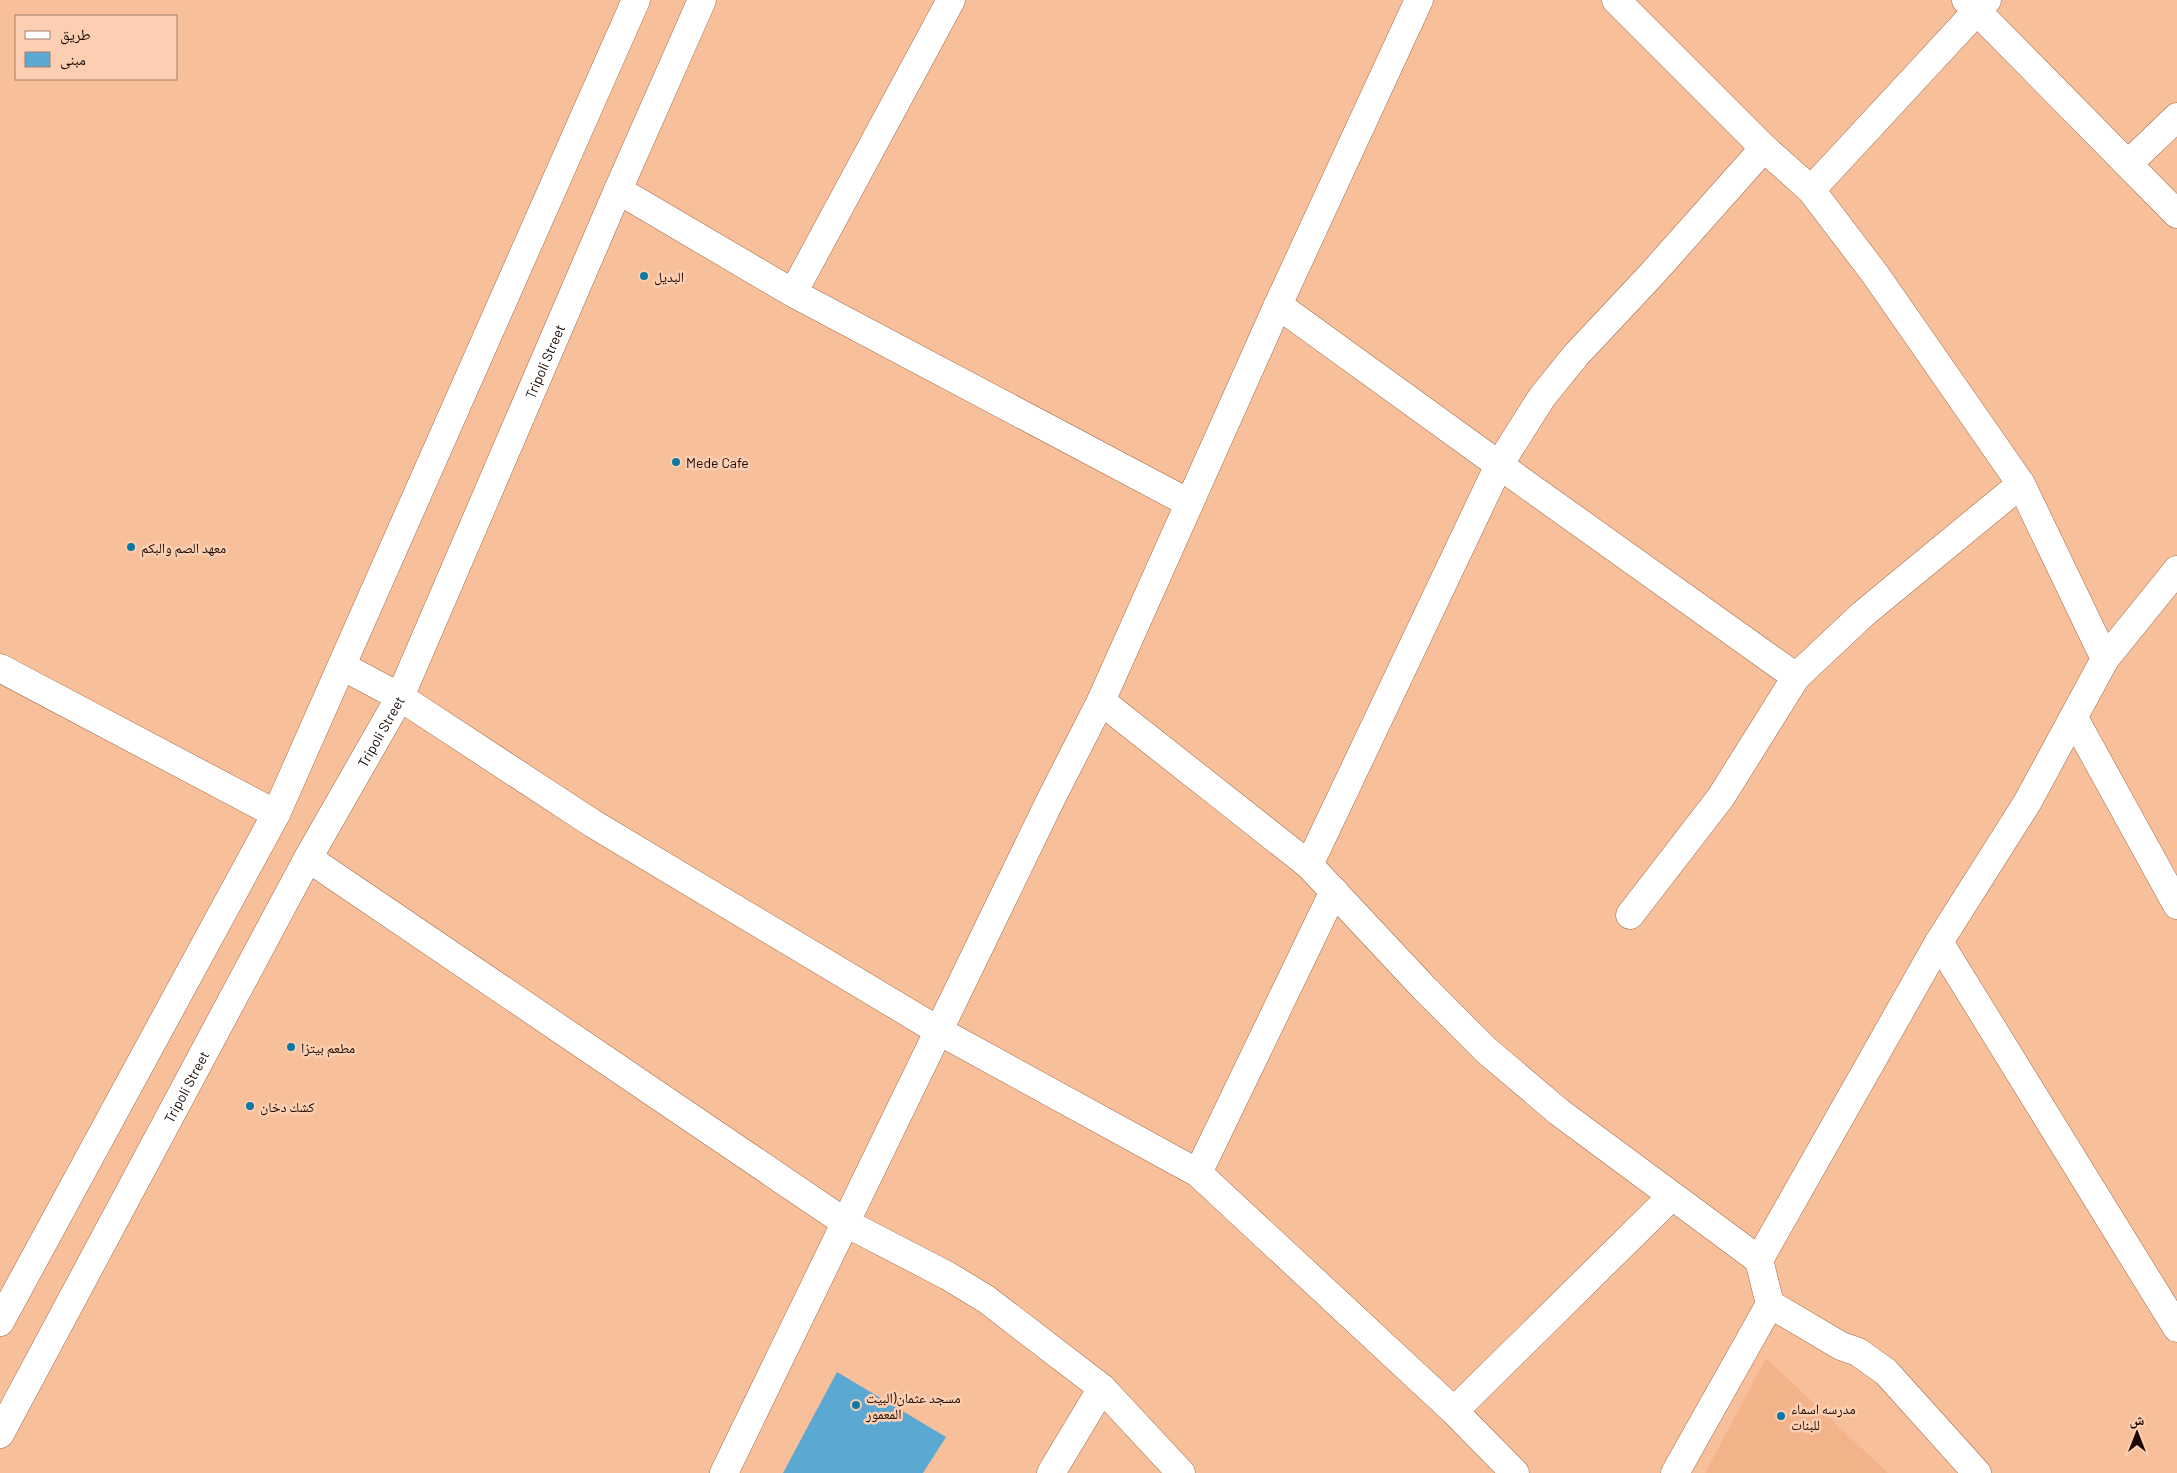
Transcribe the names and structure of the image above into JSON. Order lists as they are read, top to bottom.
{
  "streets": {
    "street": ["Tripoli Street"]
  },
  "places": [
    "البديل",
    "Mede Cafe",
    "معهد الصم والبكم",
    "مطعم بيتزا",
    "كشك دخان",
    "مسجد عثمان(البيت المعمور",
    "مدرسه اسماء للبنات"
  ],
  "legend": ["طريق", "مبنى"],
  "north": "top"
}
